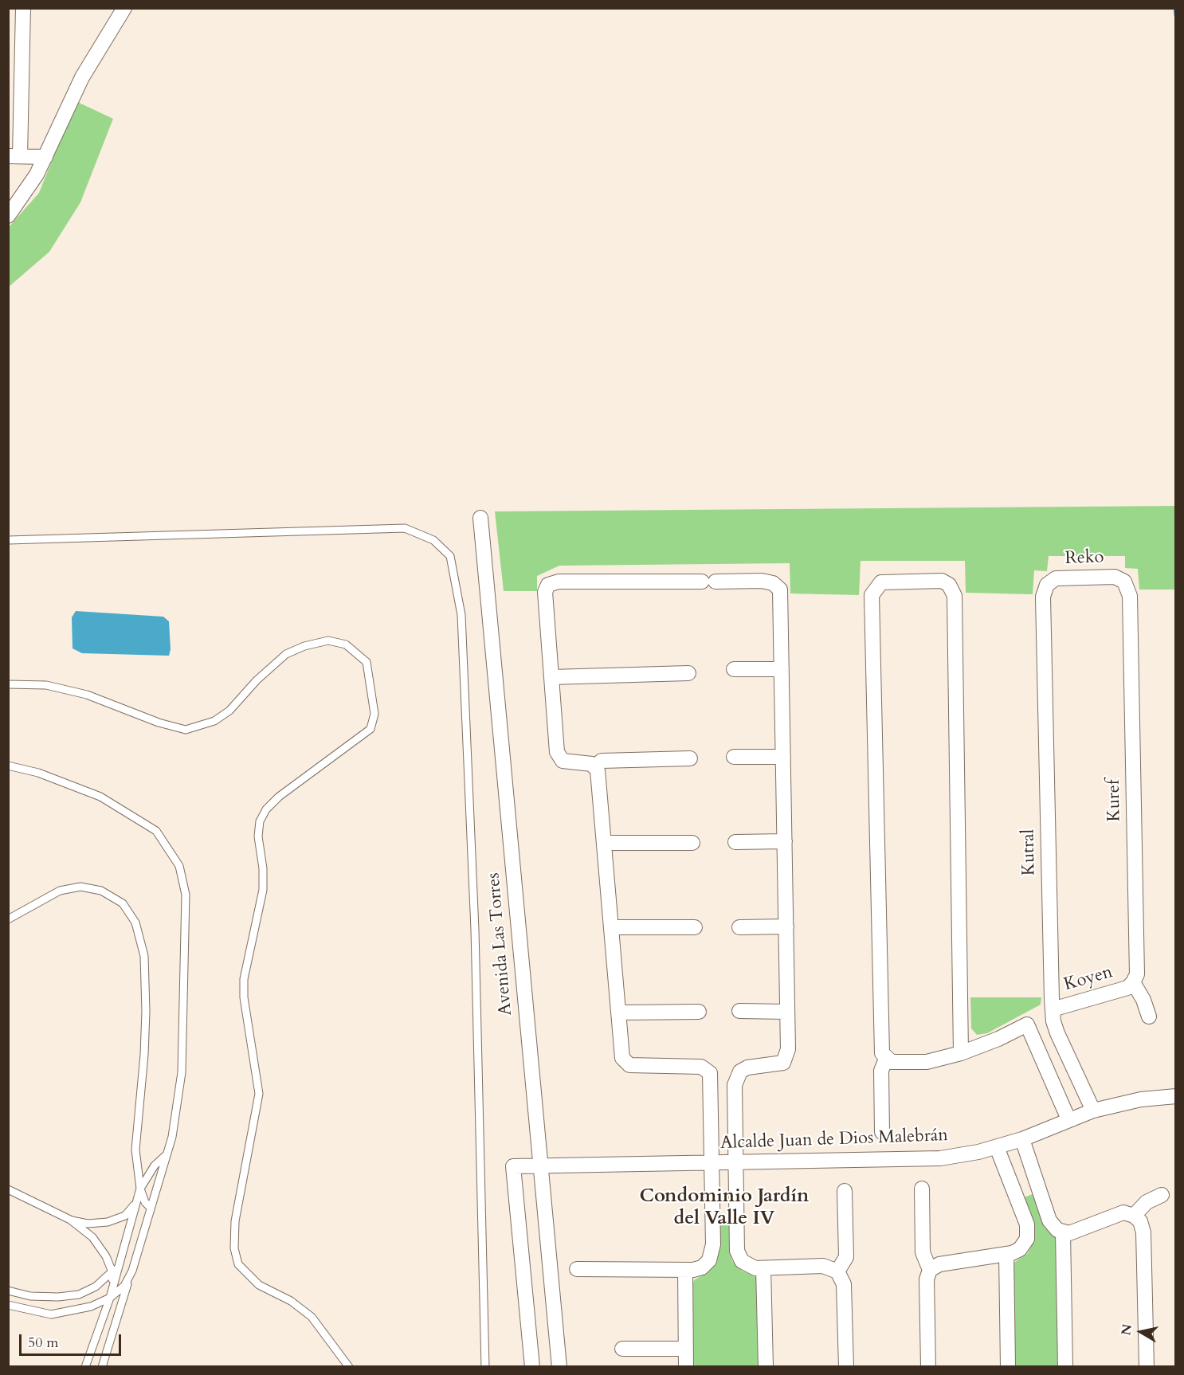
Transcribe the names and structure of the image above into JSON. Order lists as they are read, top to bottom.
{
  "streets": {
    "street": [
      "Reko",
      "Kuref",
      "Kutral",
      "Avenida Las Torres",
      "Koyen",
      "Alcalde Juan de Dios Malebrán"
    ]
  },
  "crossings": [
    ["Reko", "Kuref"],
    ["Reko", "Kutral"],
    ["Kuref", "Koyen"],
    ["Kutral", "Koyen"],
    ["Kutral", "Alcalde Juan de Dios Malebrán"],
    ["Avenida Las Torres", "Alcalde Juan de Dios Malebrán"]
  ],
  "districts": ["Condominio Jardín del Valle IV"],
  "scale_bar": "50 m",
  "north": "left"
}
